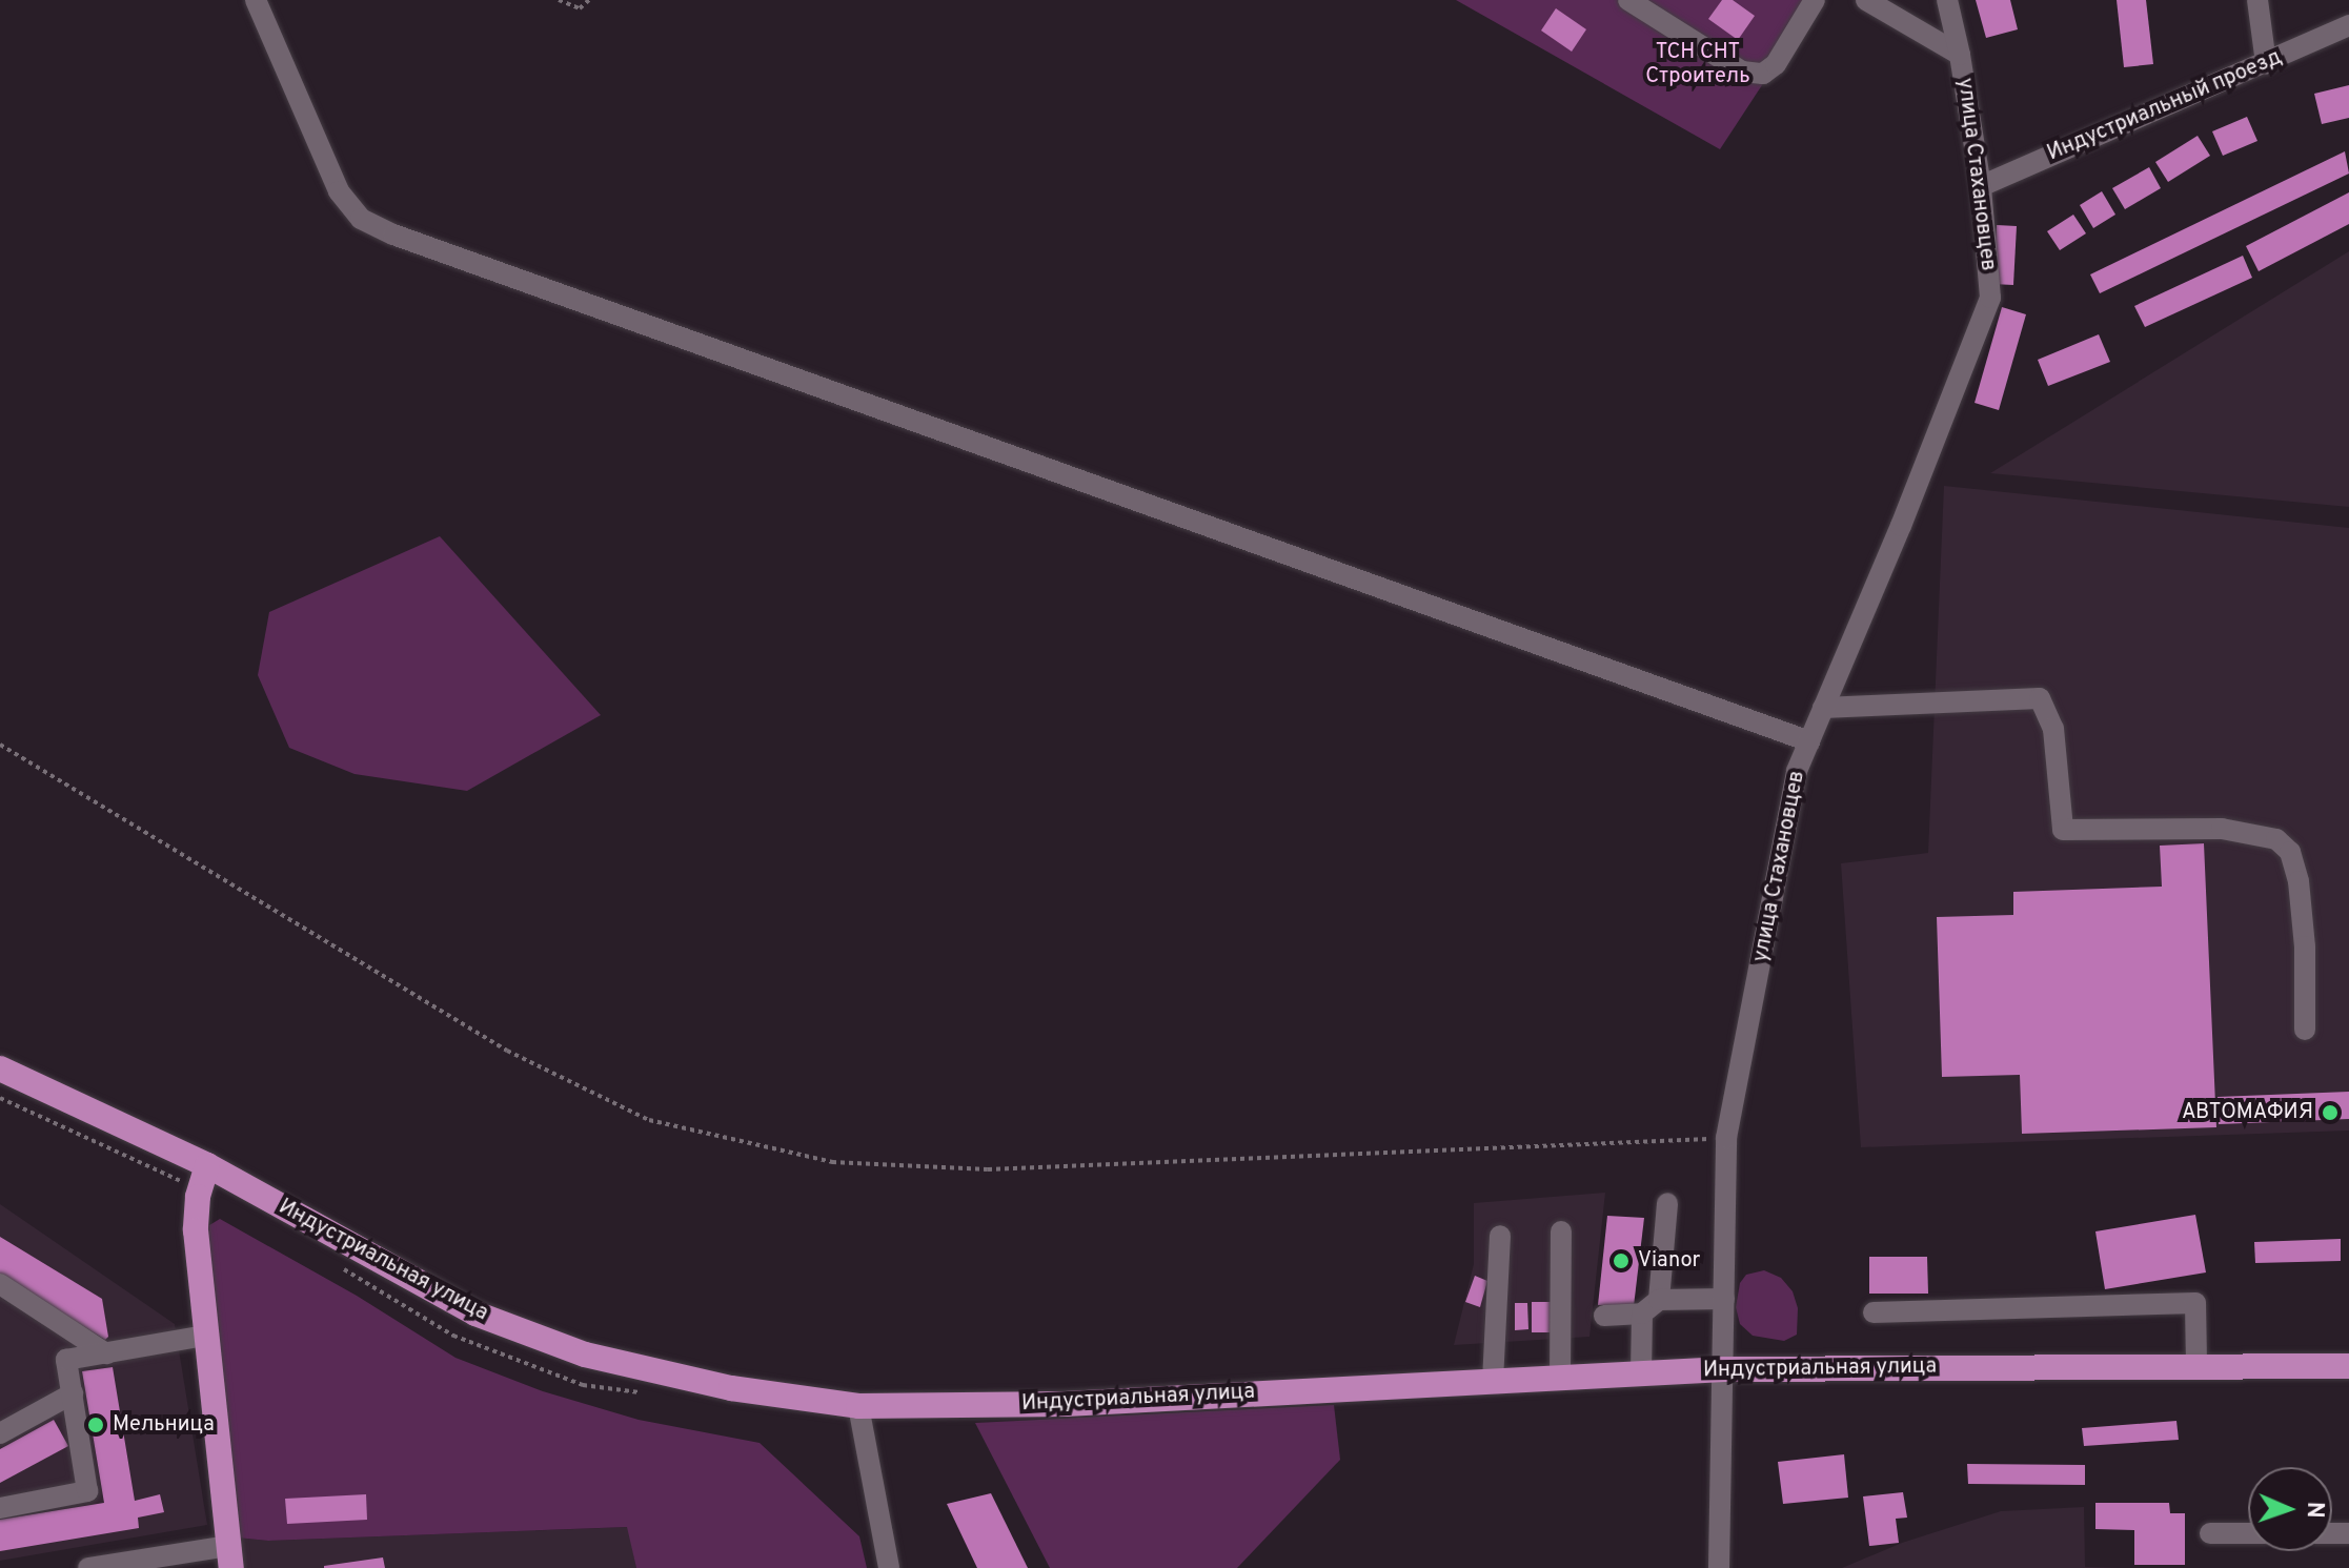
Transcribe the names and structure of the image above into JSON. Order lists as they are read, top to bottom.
{
  "streets": {
    "main road": ["Индустриальная улица"],
    "street": ["Индустриальный проезд", "улица Стахановцев"]
  },
  "crossings": [
    ["Индустриальный проезд", "улица Стахановцев"],
    ["улица Стахановцев", "Индустриальная улица"]
  ],
  "parks": ["ТСН СНТ Строитель"],
  "places": ["АВТОМАФИЯ", "Vianor", "Мельница"],
  "north": "right"
}
